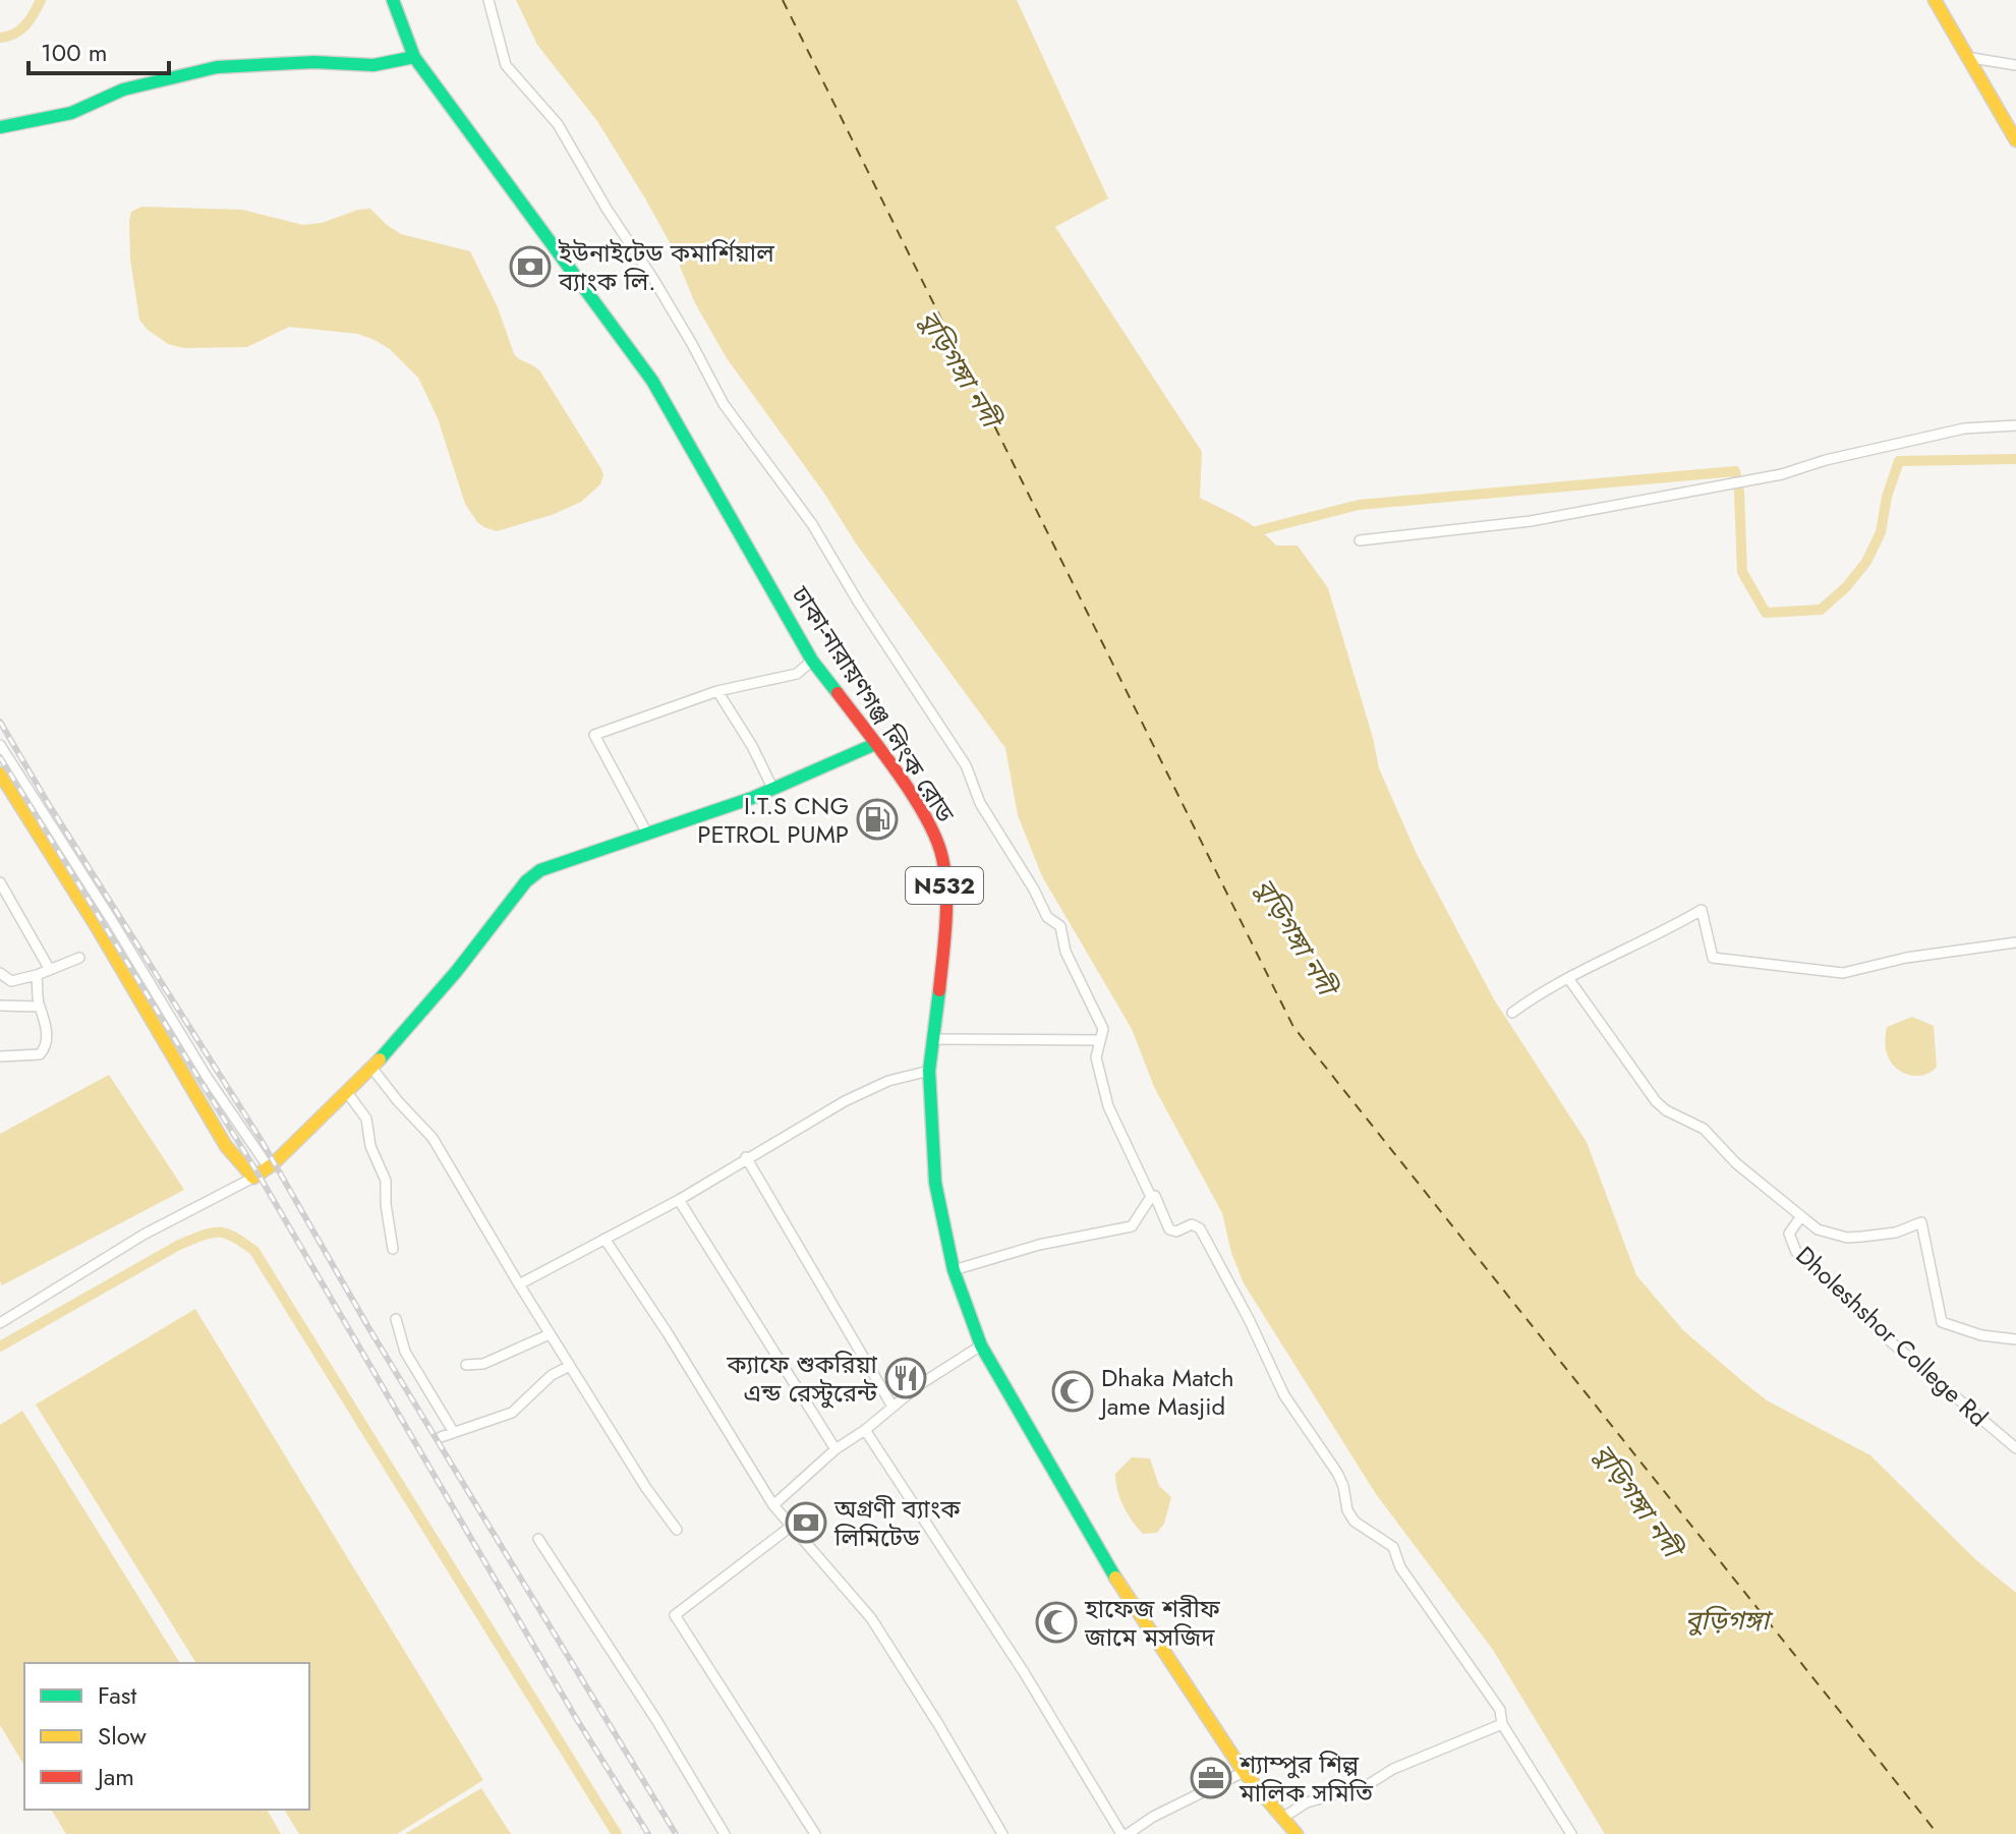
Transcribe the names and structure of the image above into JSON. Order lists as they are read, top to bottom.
{
  "streets": {
    "main road": ["ঢাকা-নারায়ণগঞ্জ লিংক রোড", "N532"],
    "street": ["Dholeshshor College Rd"]
  },
  "water": ["বুড়িগঙ্গা নদী", "বুড়িগঙ্গা"],
  "places": {
    "bank": ["ইউনাইটেড কমার্শিয়াল ব্যাংক লি.", "অগ্রণী ব্যাংক লিমিটেড"],
    "fuel station": ["I.T.S CNG PETROL PUMP"],
    "restaurant": ["ক্যাফে শুকরিয়া এন্ড রেস্টুরেন্ট"],
    "mosque": ["Dhaka Match Jame Masjid", "হাফেজ শরীফ জামে মসজিদ"],
    "office": ["শ্যাম্পুর শিল্প মালিক সমিতি"]
  },
  "legend": ["Fast", "Slow", "Jam"],
  "scale_bar": "100 m"
}
